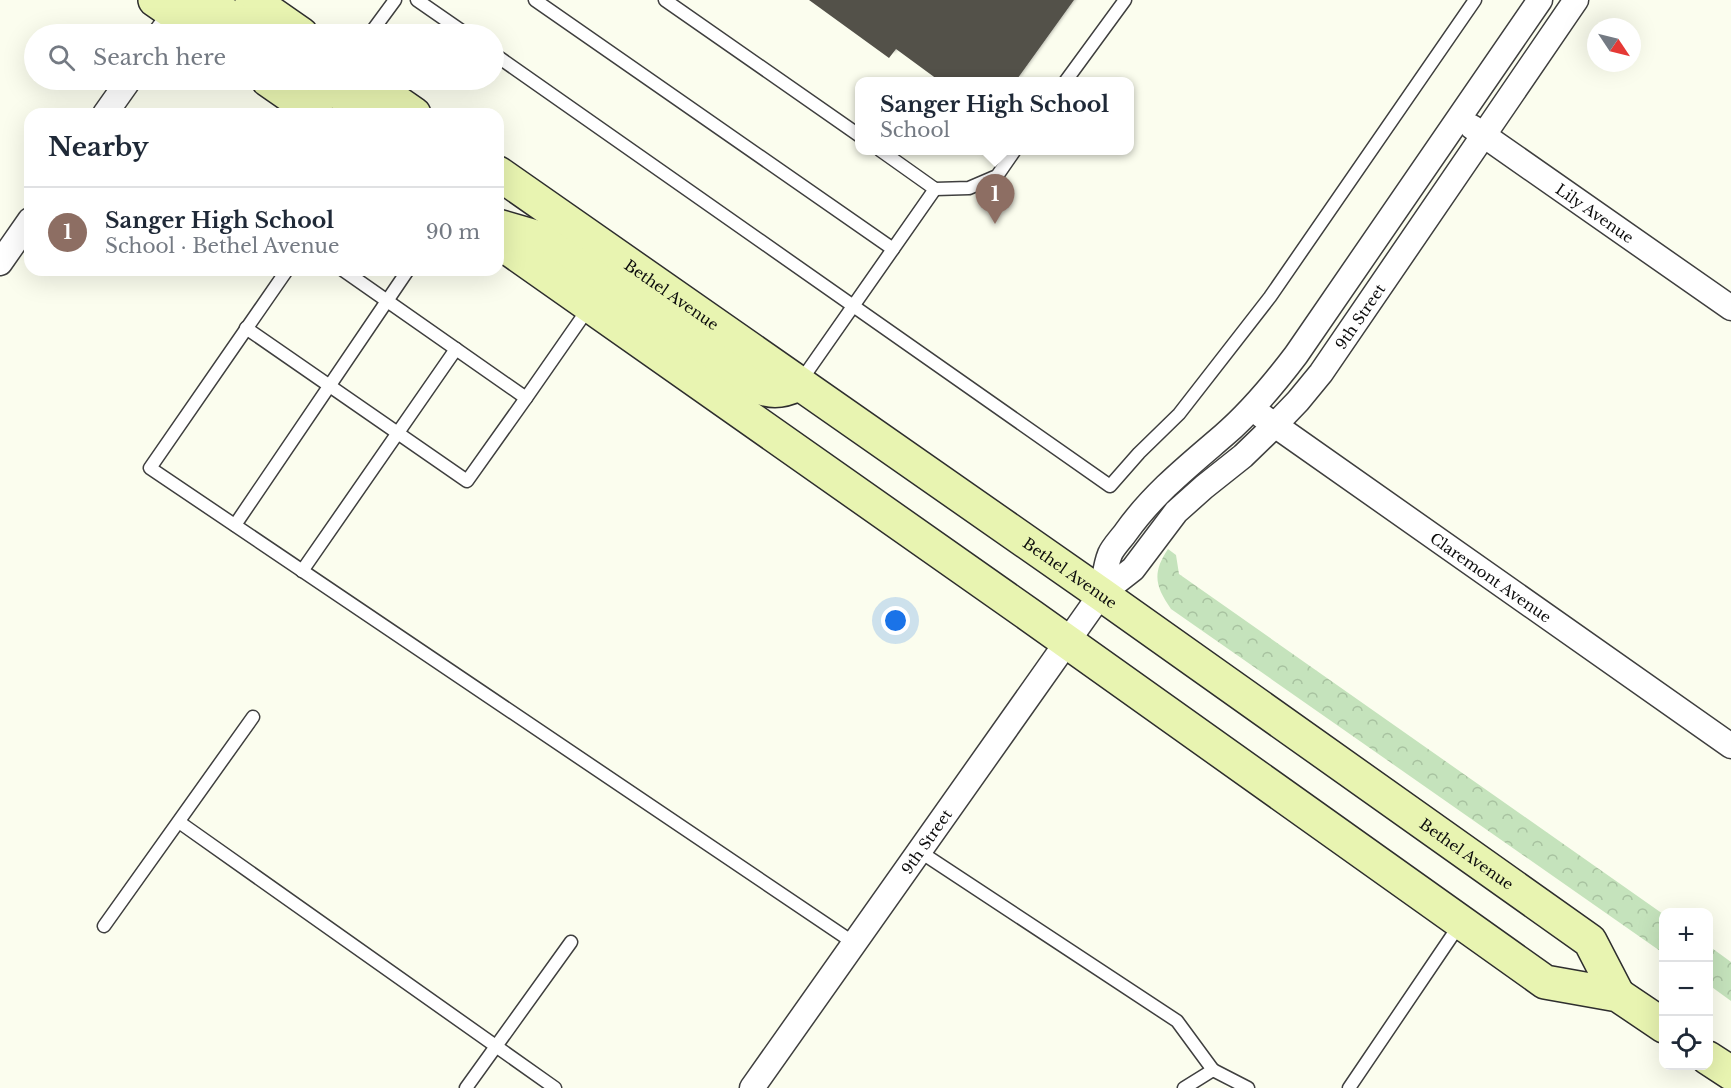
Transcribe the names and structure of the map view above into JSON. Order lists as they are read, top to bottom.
{
  "streets": {
    "main road": ["Bethel Avenue"],
    "street": ["Lily Avenue", "9th Street", "Claremont Avenue"]
  },
  "crossings": [
    ["Lily Avenue", "9th Street"],
    ["Bethel Avenue", "9th Street"],
    ["9th Street", "Claremont Avenue"]
  ],
  "north": "bottom right",
  "page": {
    "search": "Search here",
    "popup": ["Sanger High School", "School"],
    "heading": "Nearby",
    "pins": "1",
    "list": [
      {
        "mark": "1",
        "name": "Sanger High School",
        "note": "School · Bethel Avenue",
        "value": "90 m"
      }
    ],
    "map_buttons": ["+", "−"]
  }
}
